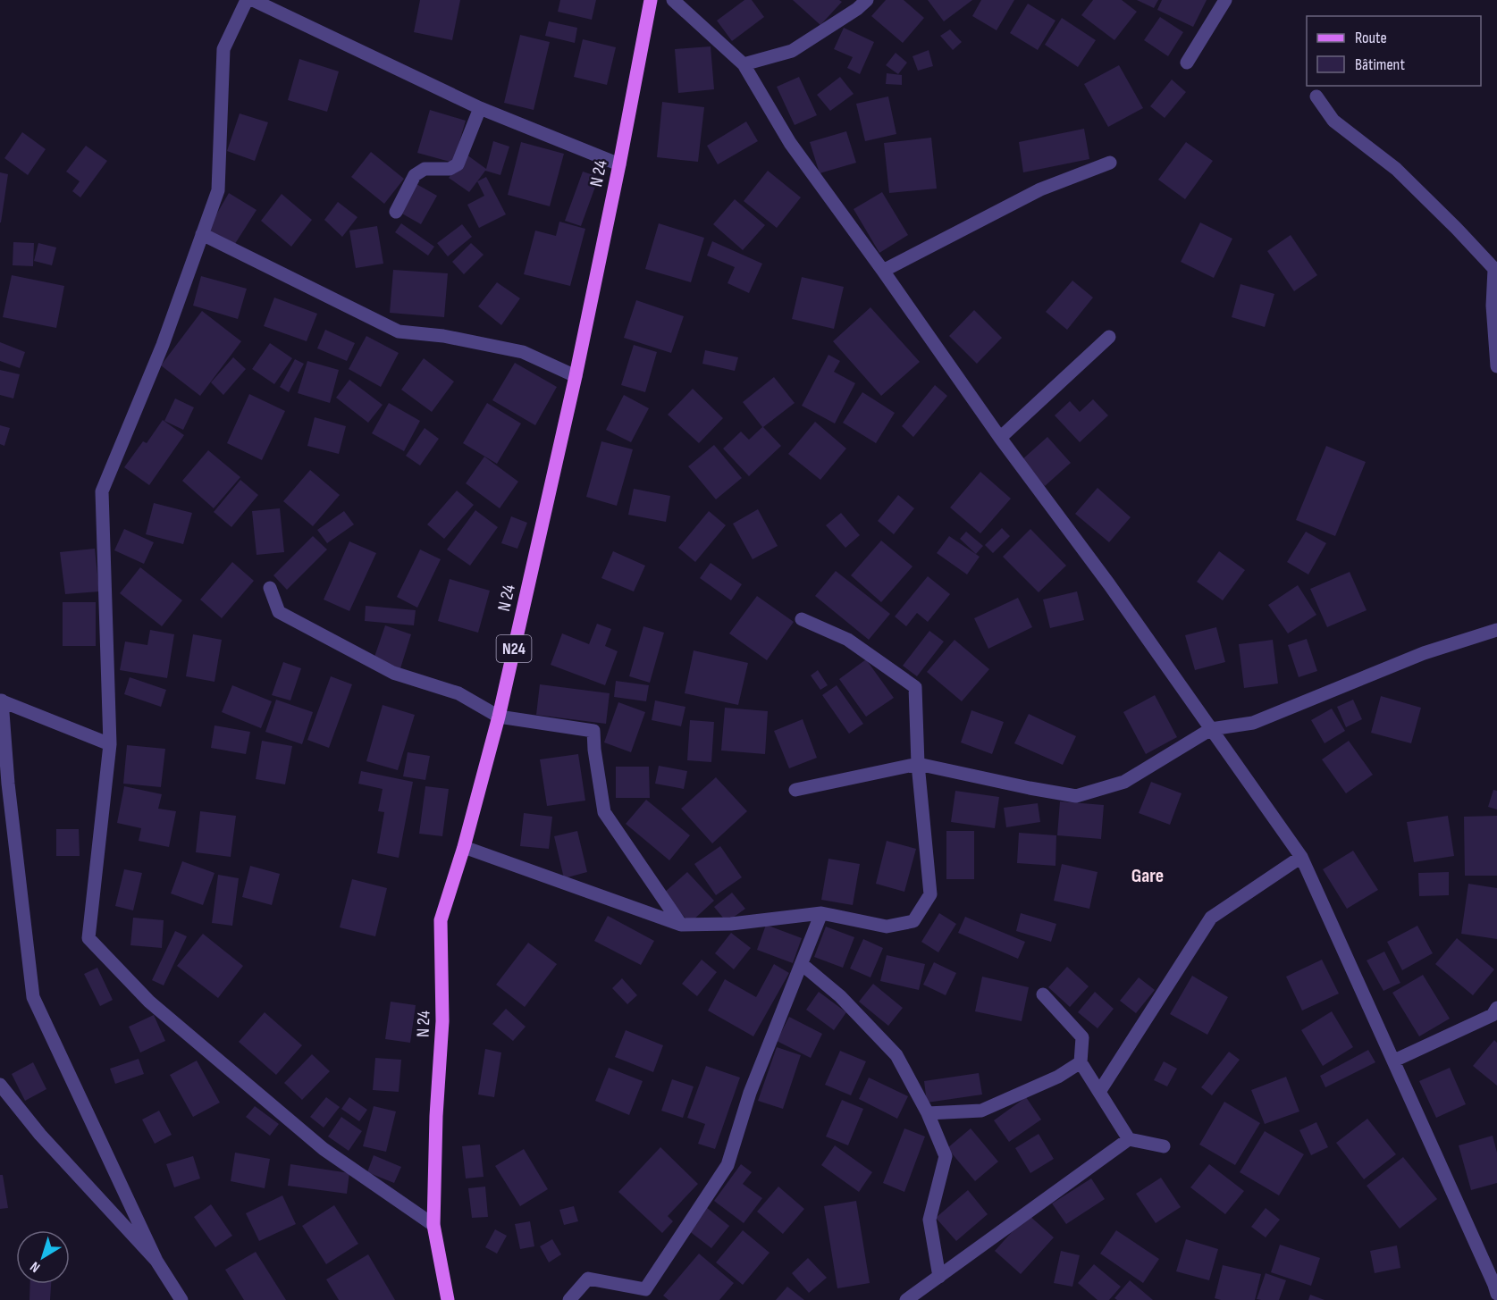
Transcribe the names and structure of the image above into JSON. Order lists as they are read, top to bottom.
{
  "streets": {
    "main road": ["N 24", "N24"]
  },
  "districts": ["Gare"],
  "legend": ["Route", "Bâtiment"],
  "north": "bottom left"
}
